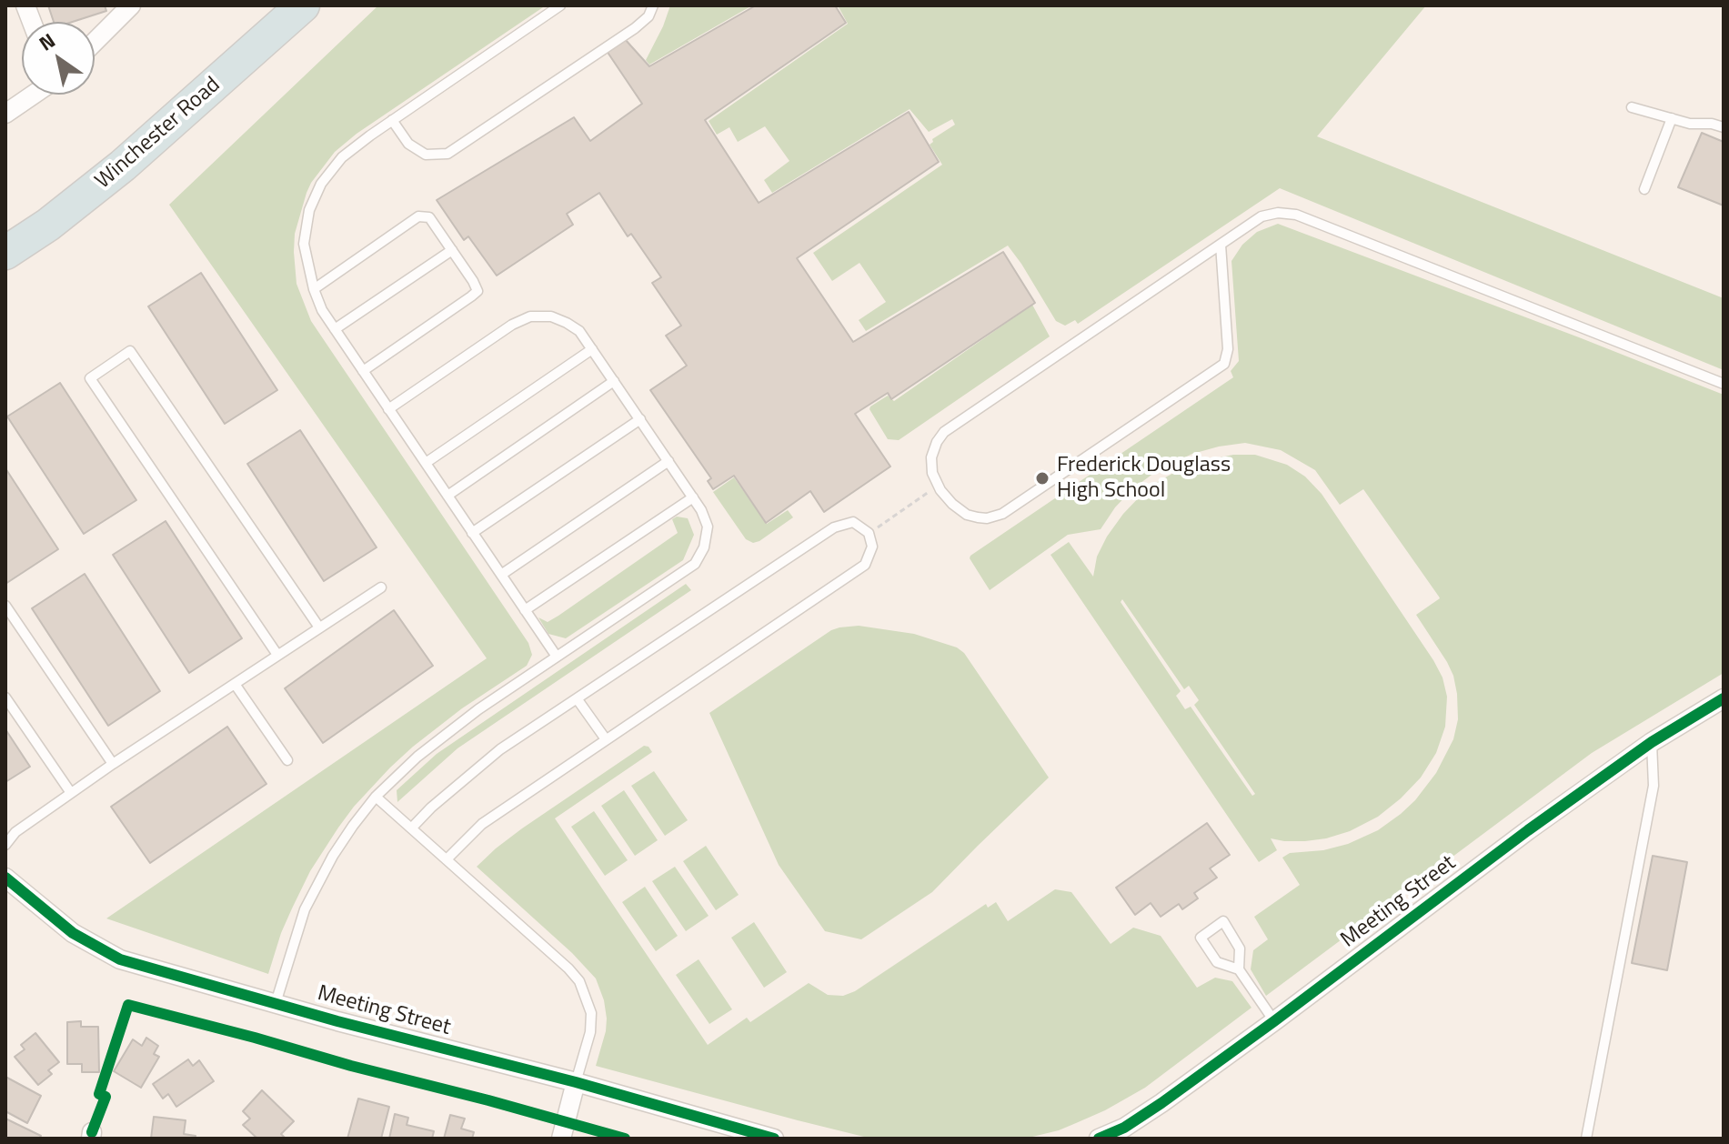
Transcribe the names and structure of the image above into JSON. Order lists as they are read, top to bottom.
{
  "streets": {
    "highway": ["Winchester Road"],
    "street": ["Meeting Street"]
  },
  "places": ["Frederick Douglass High School"],
  "north": "top left"
}
